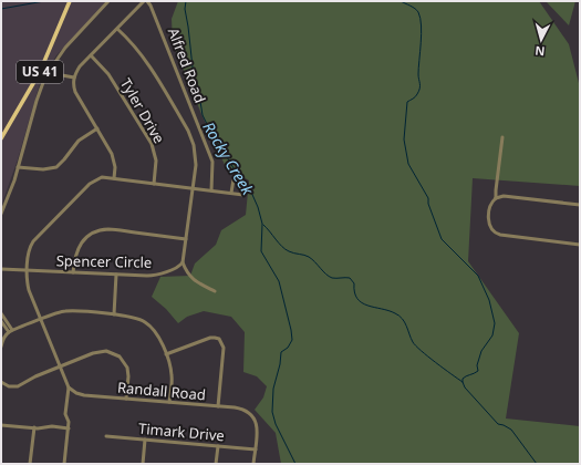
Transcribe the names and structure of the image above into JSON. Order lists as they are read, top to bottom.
{
  "streets": {
    "main road": ["US 41"],
    "street": [
      "Alfred Road",
      "Tyler Drive",
      "Spencer Circle",
      "Randall Road",
      "Timark Drive"
    ]
  },
  "crossings": [
    ["Randall Road", "Timark Drive"]
  ],
  "water": ["Rocky Creek"],
  "north": "bottom"
}
